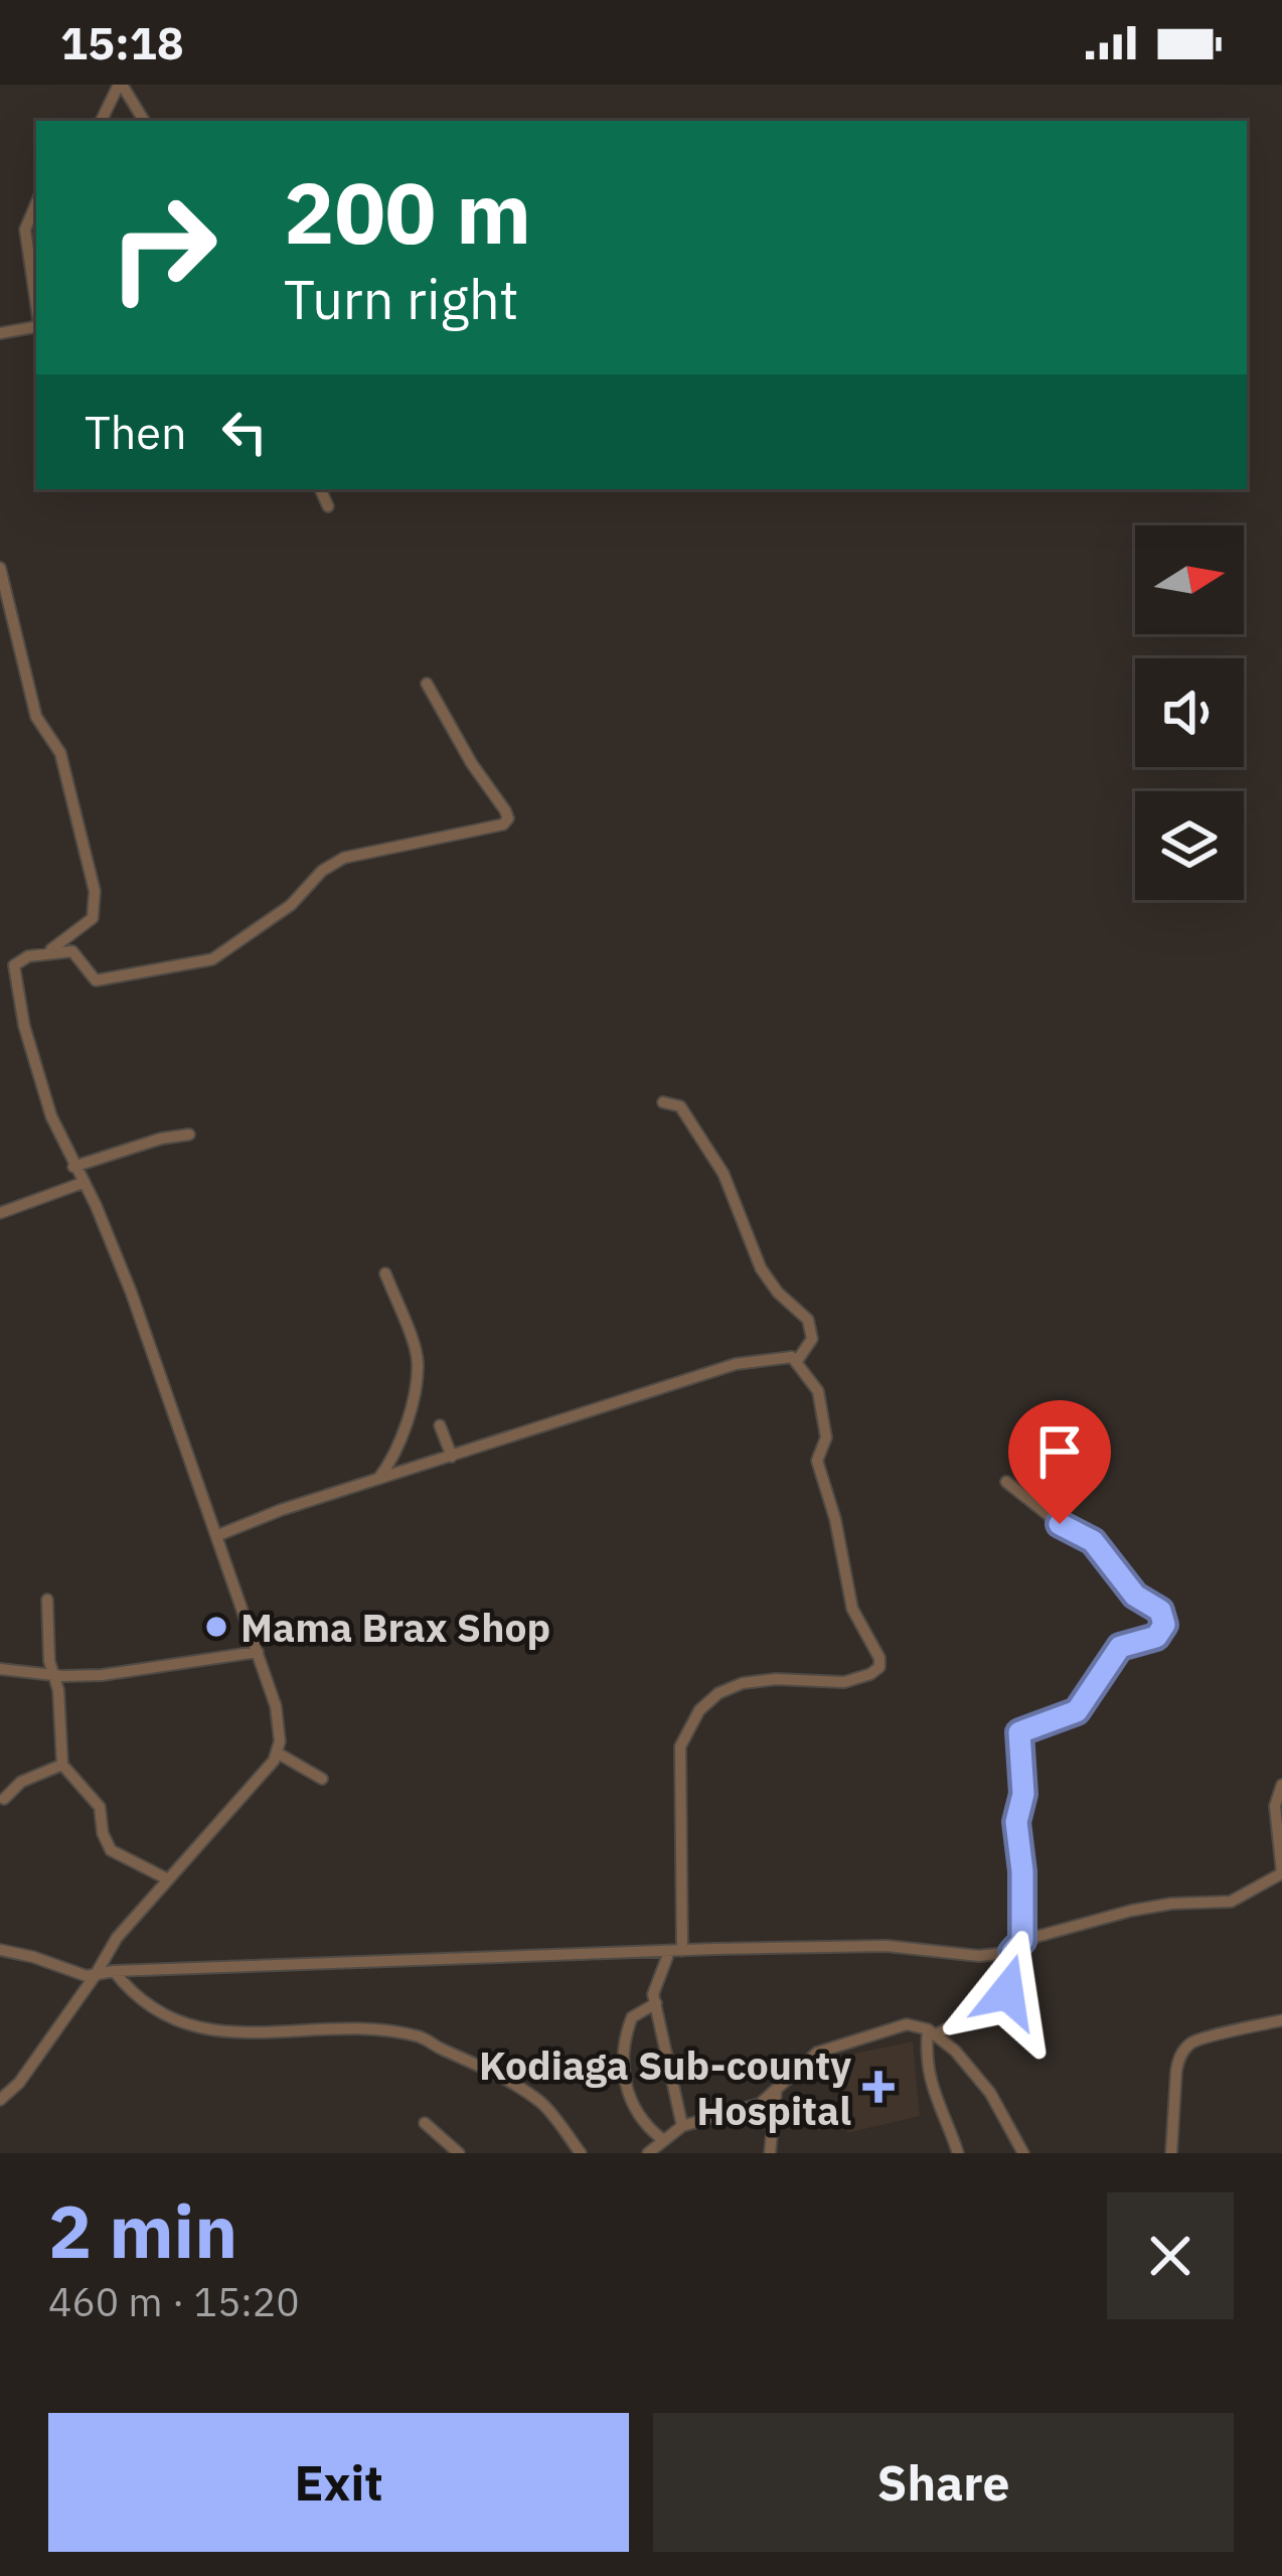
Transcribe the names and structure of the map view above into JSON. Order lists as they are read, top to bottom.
{
  "places": {
    "other": ["Mama Brax Shop"],
    "health": ["Kodiaga Sub-county Hospital"]
  },
  "north": "right",
  "page": {
    "status": "15:18",
    "turn": ["200 m", "Turn right"],
    "then": "Then",
    "heading": ["2 min", "460 m · 15:20"],
    "buttons": ["Exit", "Share"]
  }
}
